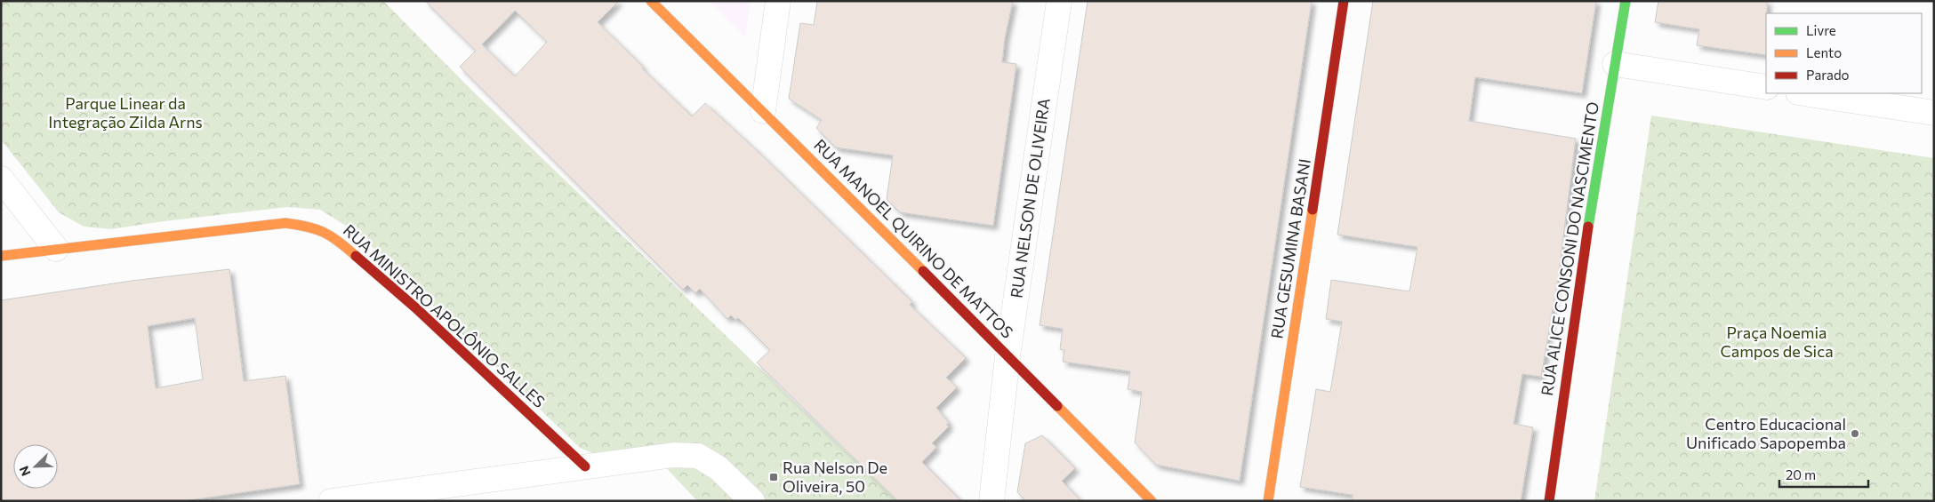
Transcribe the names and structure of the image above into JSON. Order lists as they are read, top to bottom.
{
  "streets": {
    "street": [
      "RUA NELSON DE OLIVEIRA",
      "RUA MANOEL QUIRINO DE MATTOS",
      "RUA GESUMINA BASANI",
      "RUA ALICE CONSONI DO NASCIMENTO",
      "RUA MINISTRO APOLÔNIO SALLES"
    ]
  },
  "crossings": [
    ["RUA NELSON DE OLIVEIRA", "RUA MANOEL QUIRINO DE MATTOS"]
  ],
  "parks": ["Parque Linear da Integração Zilda Arns", "Praça Noemia Campos de Sica"],
  "places": {
    "other": ["Centro Educacional Unificado Sapopemba"],
    "transit": ["Rua Nelson De Oliveira, 50"]
  },
  "legend": ["Livre", "Lento", "Parado"],
  "scale_bar": "20 m",
  "north": "bottom left"
}
